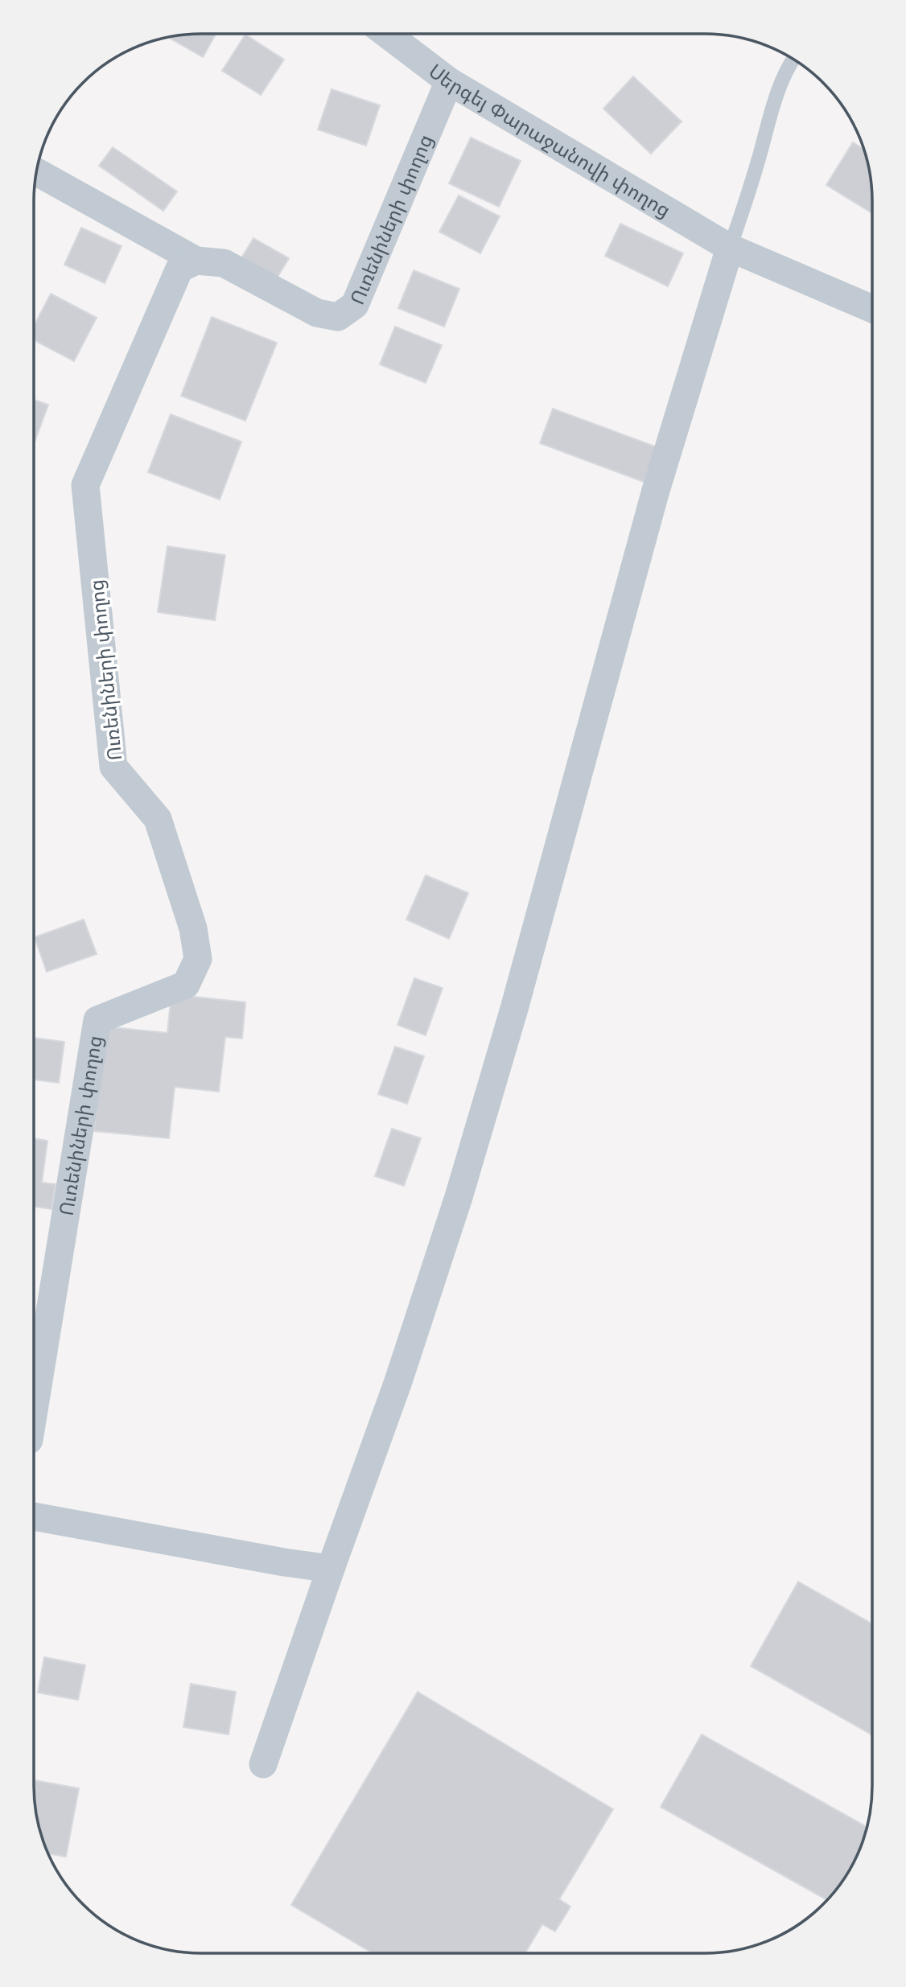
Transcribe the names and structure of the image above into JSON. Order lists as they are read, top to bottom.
{
  "streets": {
    "street": ["Սերգեյ Փարաջանովի փողոց", "Ուռենիների փողոց"]
  },
  "crossings": [
    ["Սերգեյ Փարաջանովի փողոց", "Ուռենիների փողոց"]
  ]
}
